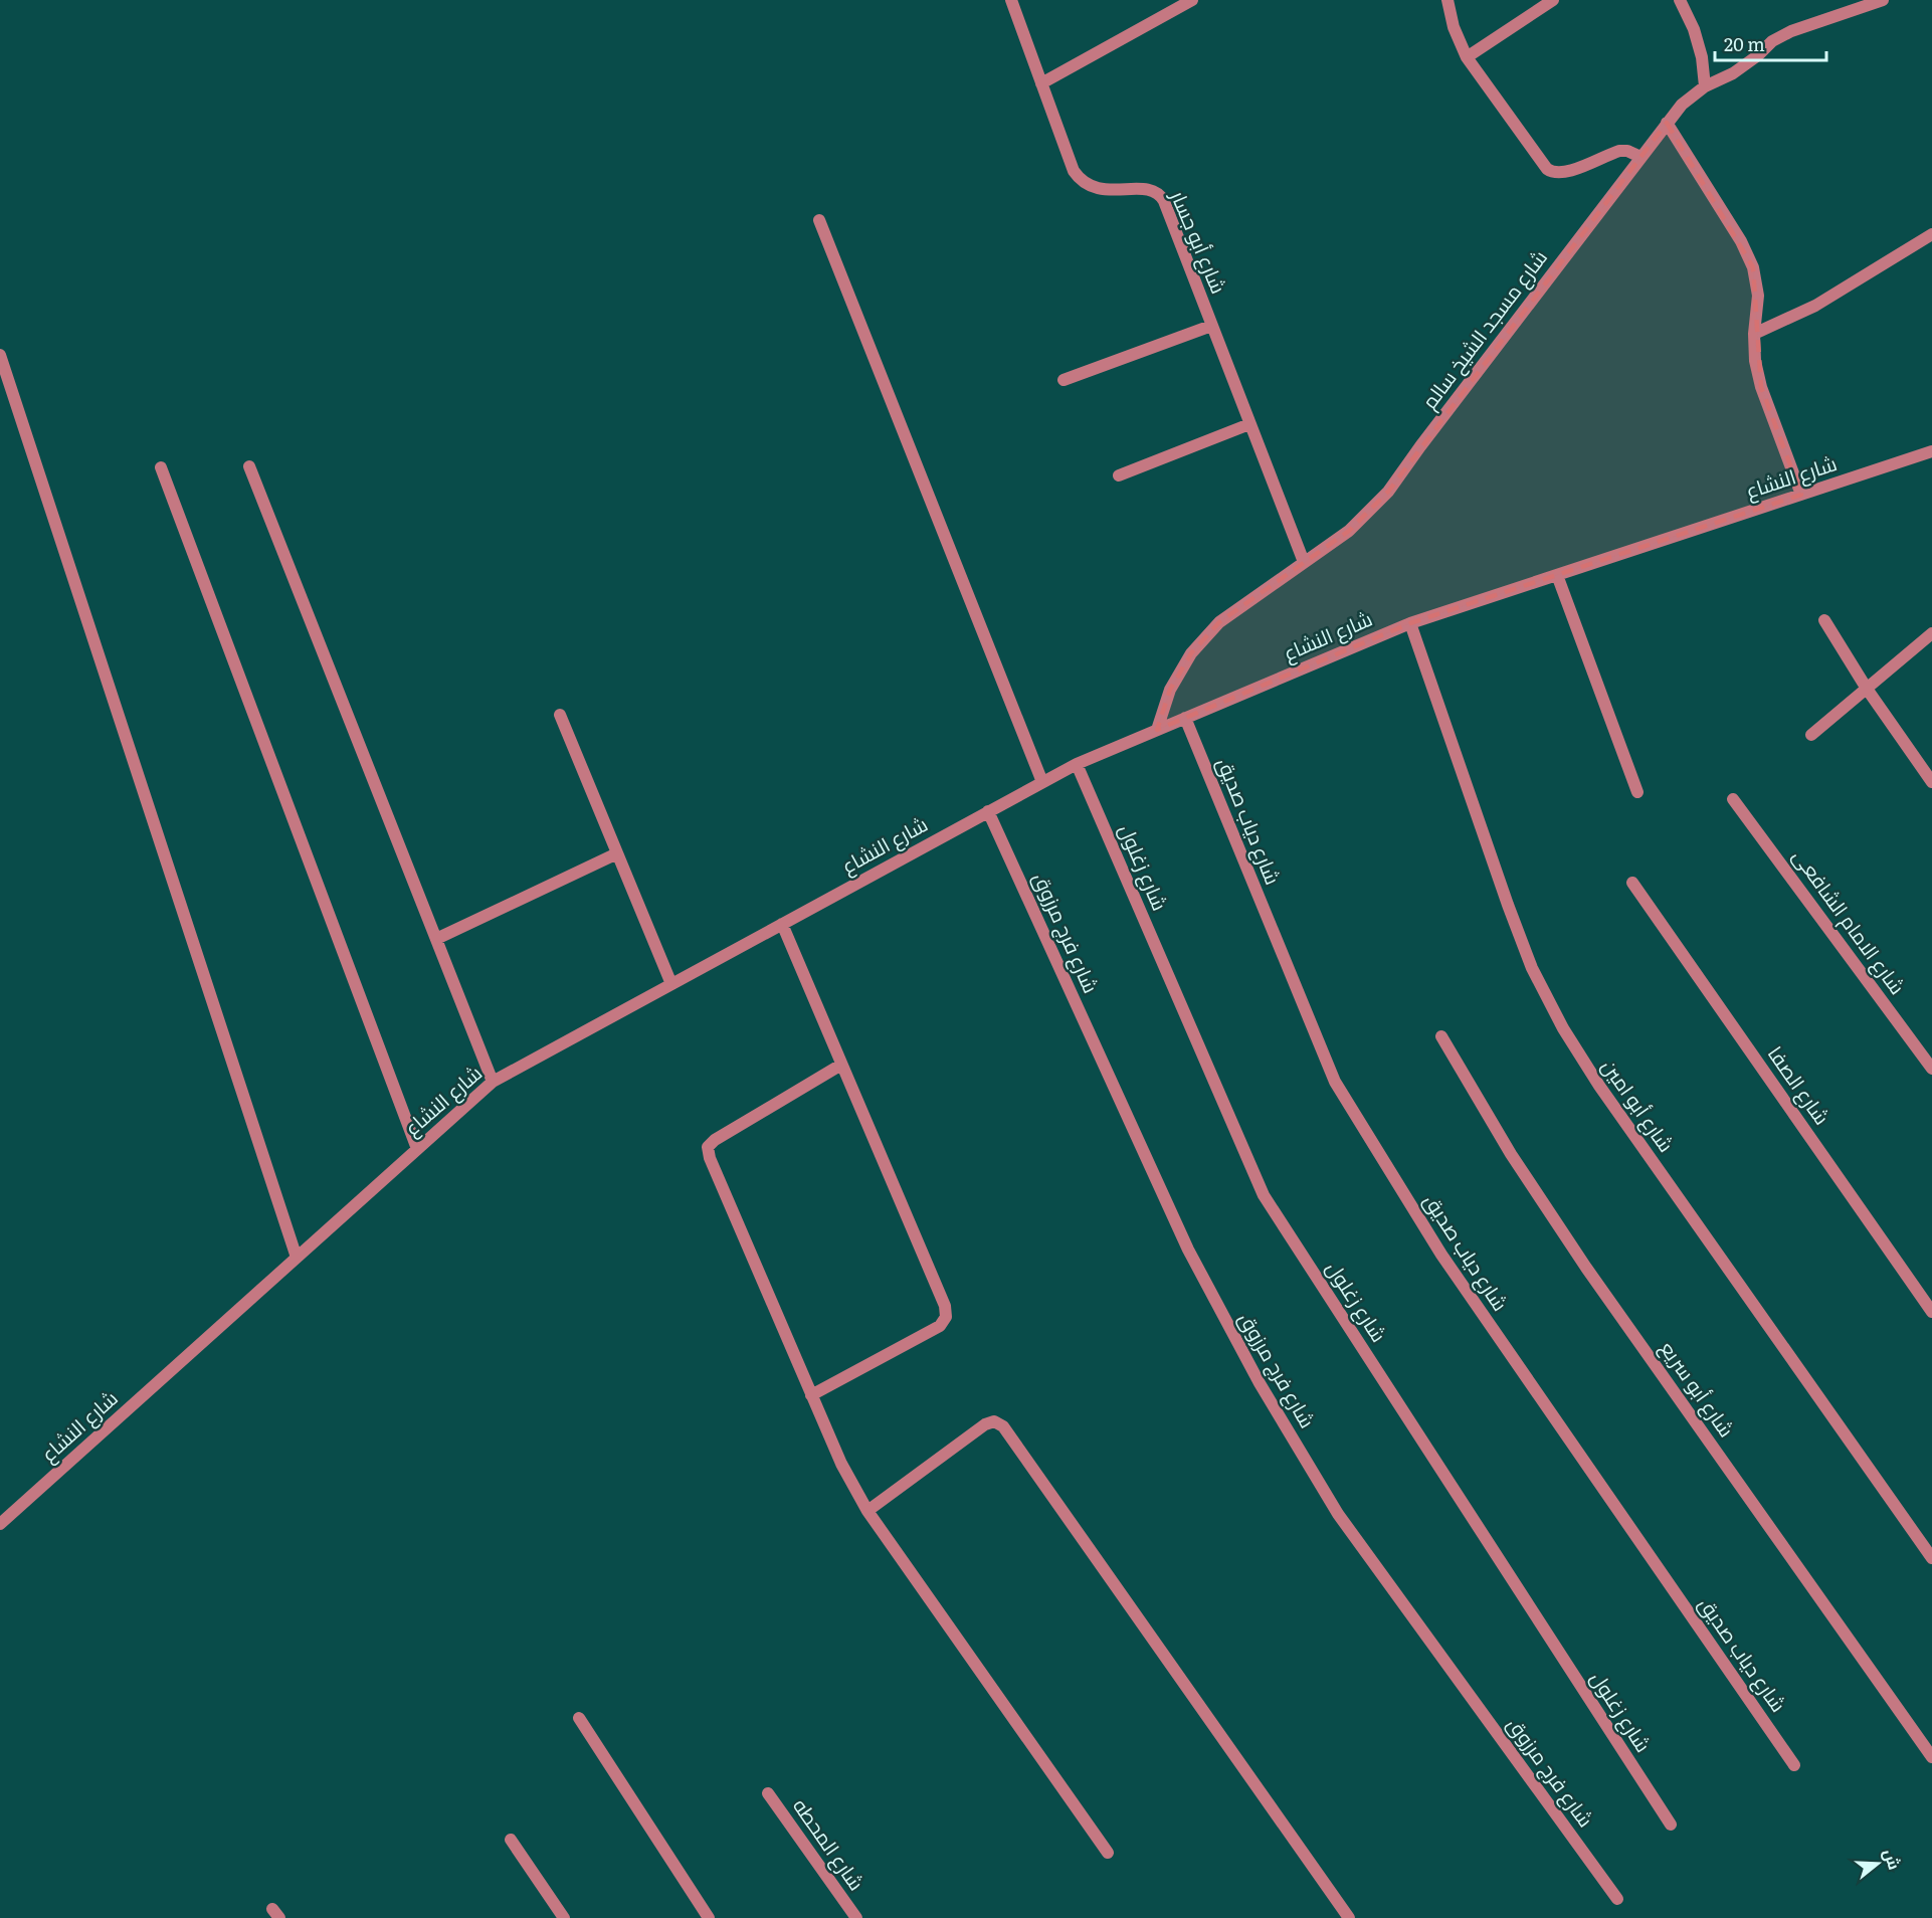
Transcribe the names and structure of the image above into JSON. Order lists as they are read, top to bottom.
{
  "streets": {
    "street": [
      "شارع أبو جسار",
      "شارع مسجد الشيخ سالم",
      "شارع النشاع",
      "شارع دياب صديق",
      "شارع زغلول",
      "شارع الامام الشافعى",
      "شارع فرج مرزوق",
      "شارع الصفا",
      "شارع أبو امين",
      "شارع أبو سريع",
      "شارع المحطه"
    ]
  },
  "crossings": [
    ["شارع أبو جسار", "شارع مسجد الشيخ سالم"],
    ["شارع مسجد الشيخ سالم", "شارع النشاع"],
    ["شارع النشاع", "شارع دياب صديق"],
    ["شارع النشاع", "شارع زغلول"],
    ["شارع النشاع", "شارع فرج مرزوق"],
    ["شارع النشاع", "شارع أبو امين"]
  ],
  "scale_bar": "20 m",
  "north": "right"
}
